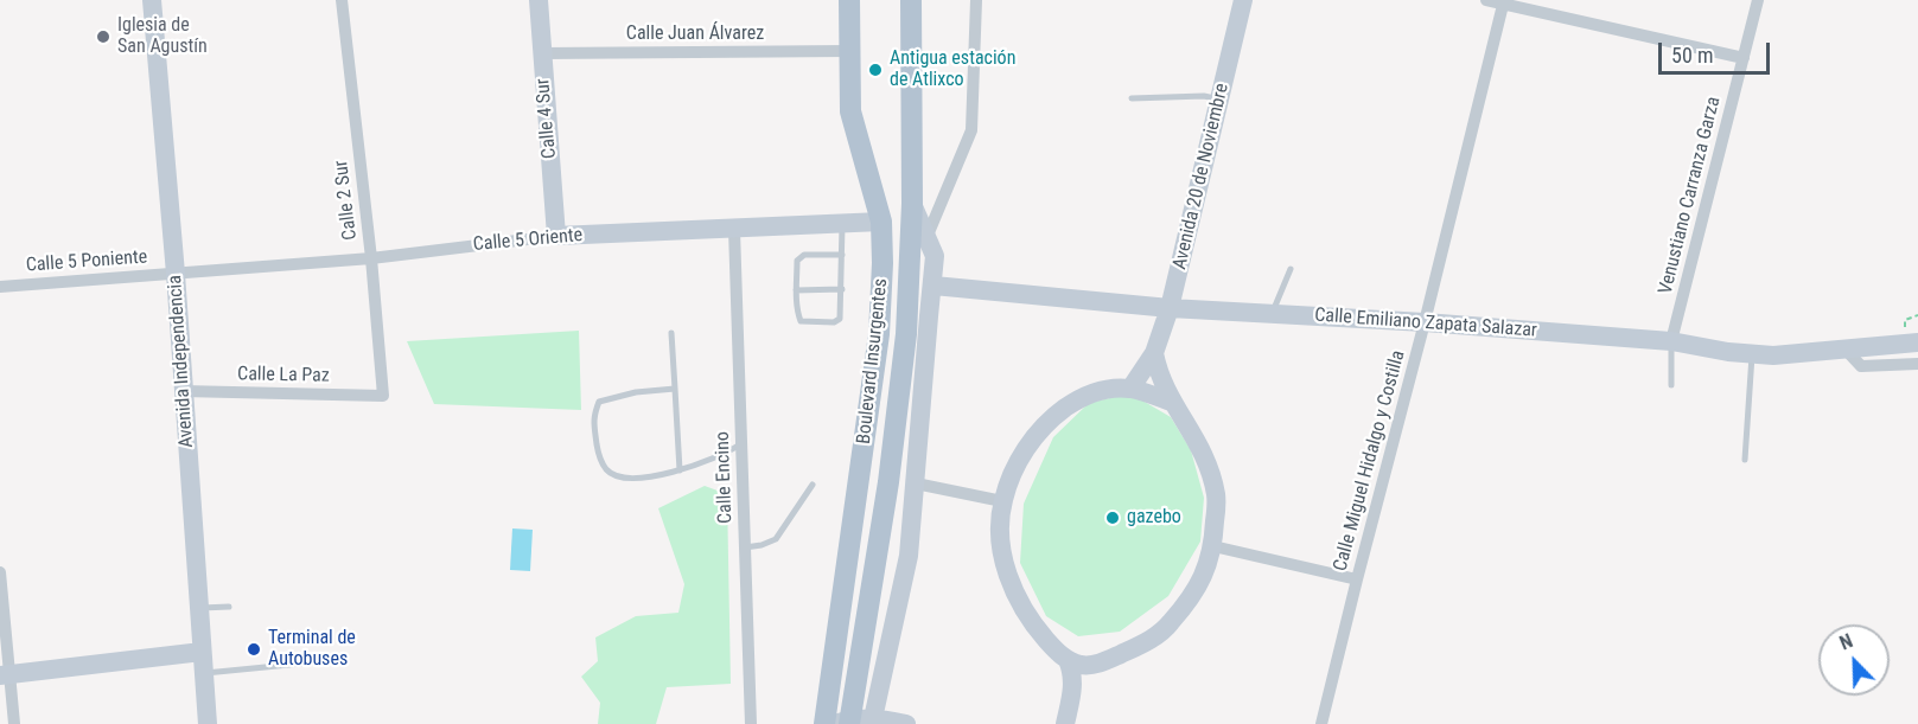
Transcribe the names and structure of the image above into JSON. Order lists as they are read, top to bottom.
{
  "streets": {
    "main road": ["Boulevard Insurgentes"],
    "street": [
      "Calle Juan Álvarez",
      "Calle 4 Sur",
      "Avenida 20 de Noviembre",
      "Venustiano Carranza Garza",
      "Calle 2 Sur",
      "Calle 5 Oriente",
      "Calle 5 Poniente",
      "Calle Emiliano Zapata Salazar",
      "Avenida Independencia",
      "Calle La Paz",
      "Calle Miguel Hidalgo y Costilla",
      "Calle Encino"
    ]
  },
  "crossings": [
    ["Calle Juan Álvarez", "Calle 4 Sur"],
    ["Calle Juan Álvarez", "Boulevard Insurgentes"],
    ["Calle 4 Sur", "Calle 5 Oriente"],
    ["Avenida 20 de Noviembre", "Calle Emiliano Zapata Salazar"],
    ["Venustiano Carranza Garza", "Calle Emiliano Zapata Salazar"],
    ["Calle 2 Sur", "Calle 5 Oriente"],
    ["Calle 2 Sur", "Calle La Paz"],
    ["Calle 5 Oriente", "Calle 5 Poniente"],
    ["Calle 5 Oriente", "Avenida Independencia"],
    ["Calle 5 Oriente", "Boulevard Insurgentes"],
    ["Calle 5 Oriente", "Calle Encino"],
    ["Calle 5 Poniente", "Avenida Independencia"],
    ["Calle Emiliano Zapata Salazar", "Boulevard Insurgentes"],
    ["Calle Emiliano Zapata Salazar", "Calle Miguel Hidalgo y Costilla"],
    ["Avenida Independencia", "Calle La Paz"]
  ],
  "places": [
    "Iglesia de San Agustín",
    "Antigua estación de Atlixco",
    "gazebo",
    "Terminal de Autobuses"
  ],
  "scale_bar": "50 m",
  "north": "top left"
}
